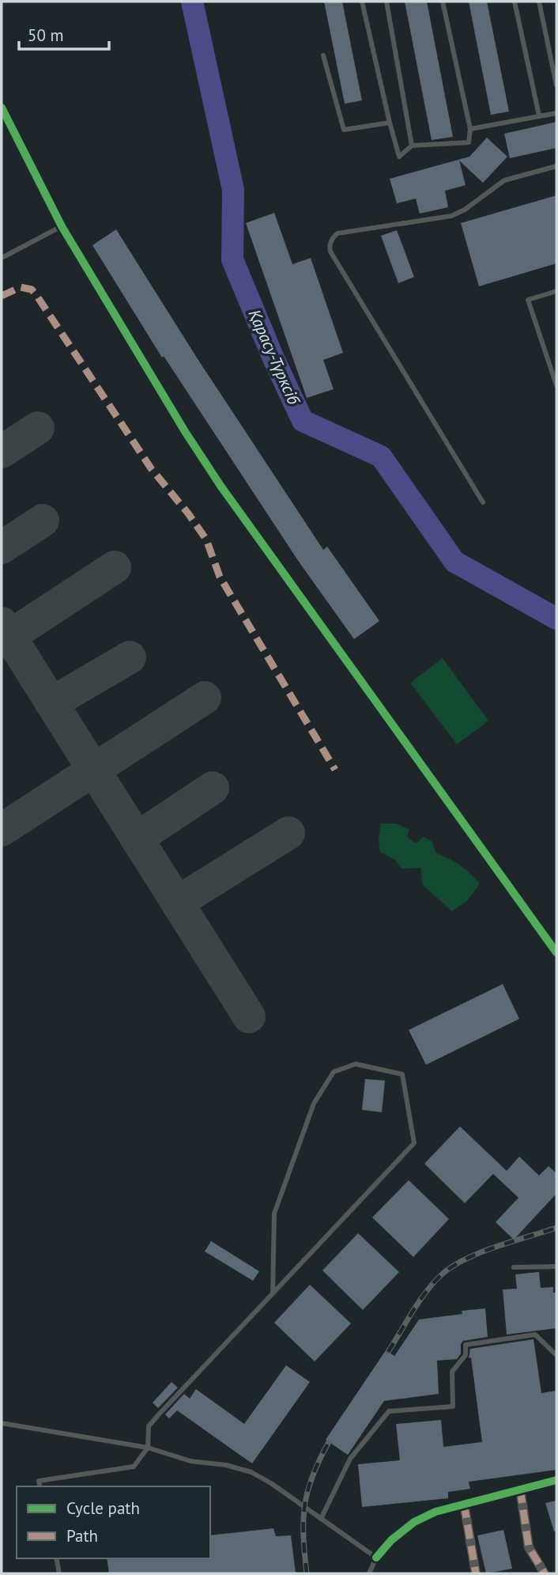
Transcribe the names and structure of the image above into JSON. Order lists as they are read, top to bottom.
{
  "water": ["Қарасу-Түрксіб"],
  "legend": ["Cycle path", "Path"],
  "scale_bar": "50 m"
}
